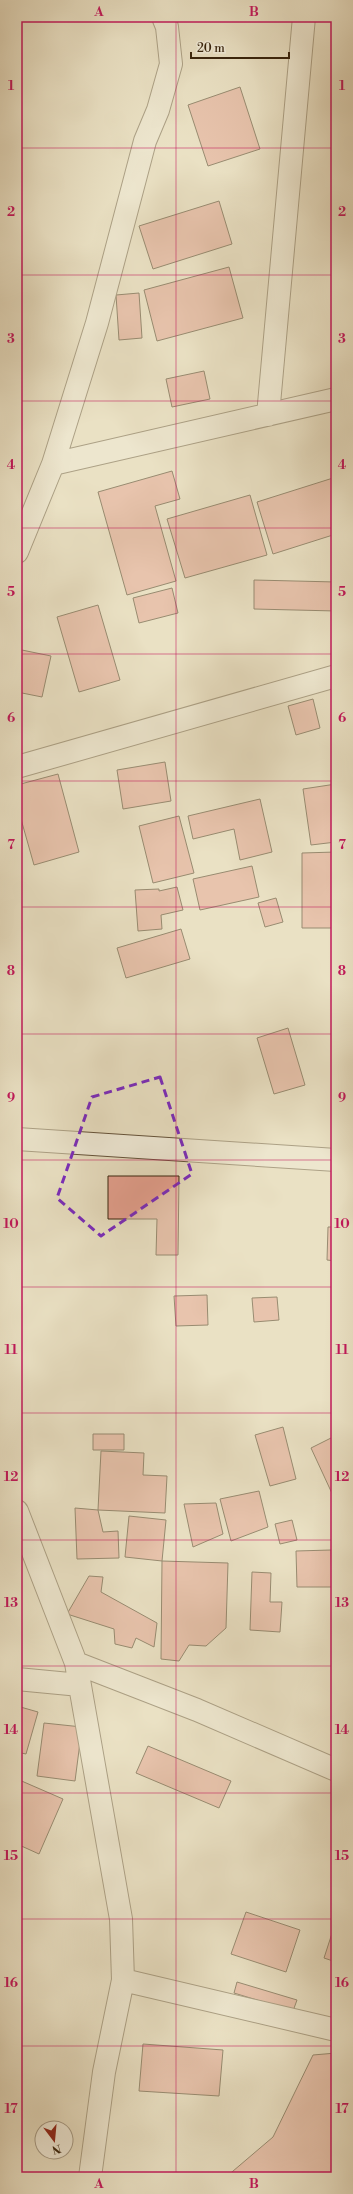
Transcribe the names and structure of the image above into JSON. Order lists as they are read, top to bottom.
{
  "scale_bar": "20 m",
  "north": "bottom",
  "grid": {
    "columns": ["A", "B"],
    "rows": [
      "1",
      "2",
      "3",
      "4",
      "5",
      "6",
      "7",
      "8",
      "9",
      "10",
      "11",
      "12",
      "13",
      "14",
      "15",
      "16",
      "17"
    ]
  }
}
